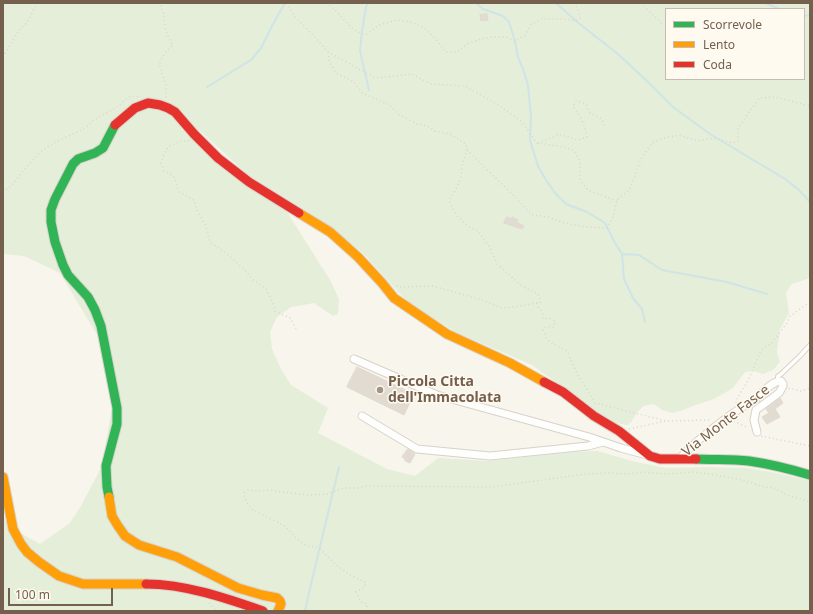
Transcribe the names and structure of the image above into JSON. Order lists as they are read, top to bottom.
{
  "streets": {
    "street": ["Via Monte Fasce"]
  },
  "places": ["Piccola Citta dell'Immacolata"],
  "legend": ["Scorrevole", "Lento", "Coda"],
  "scale_bar": "100 m"
}
